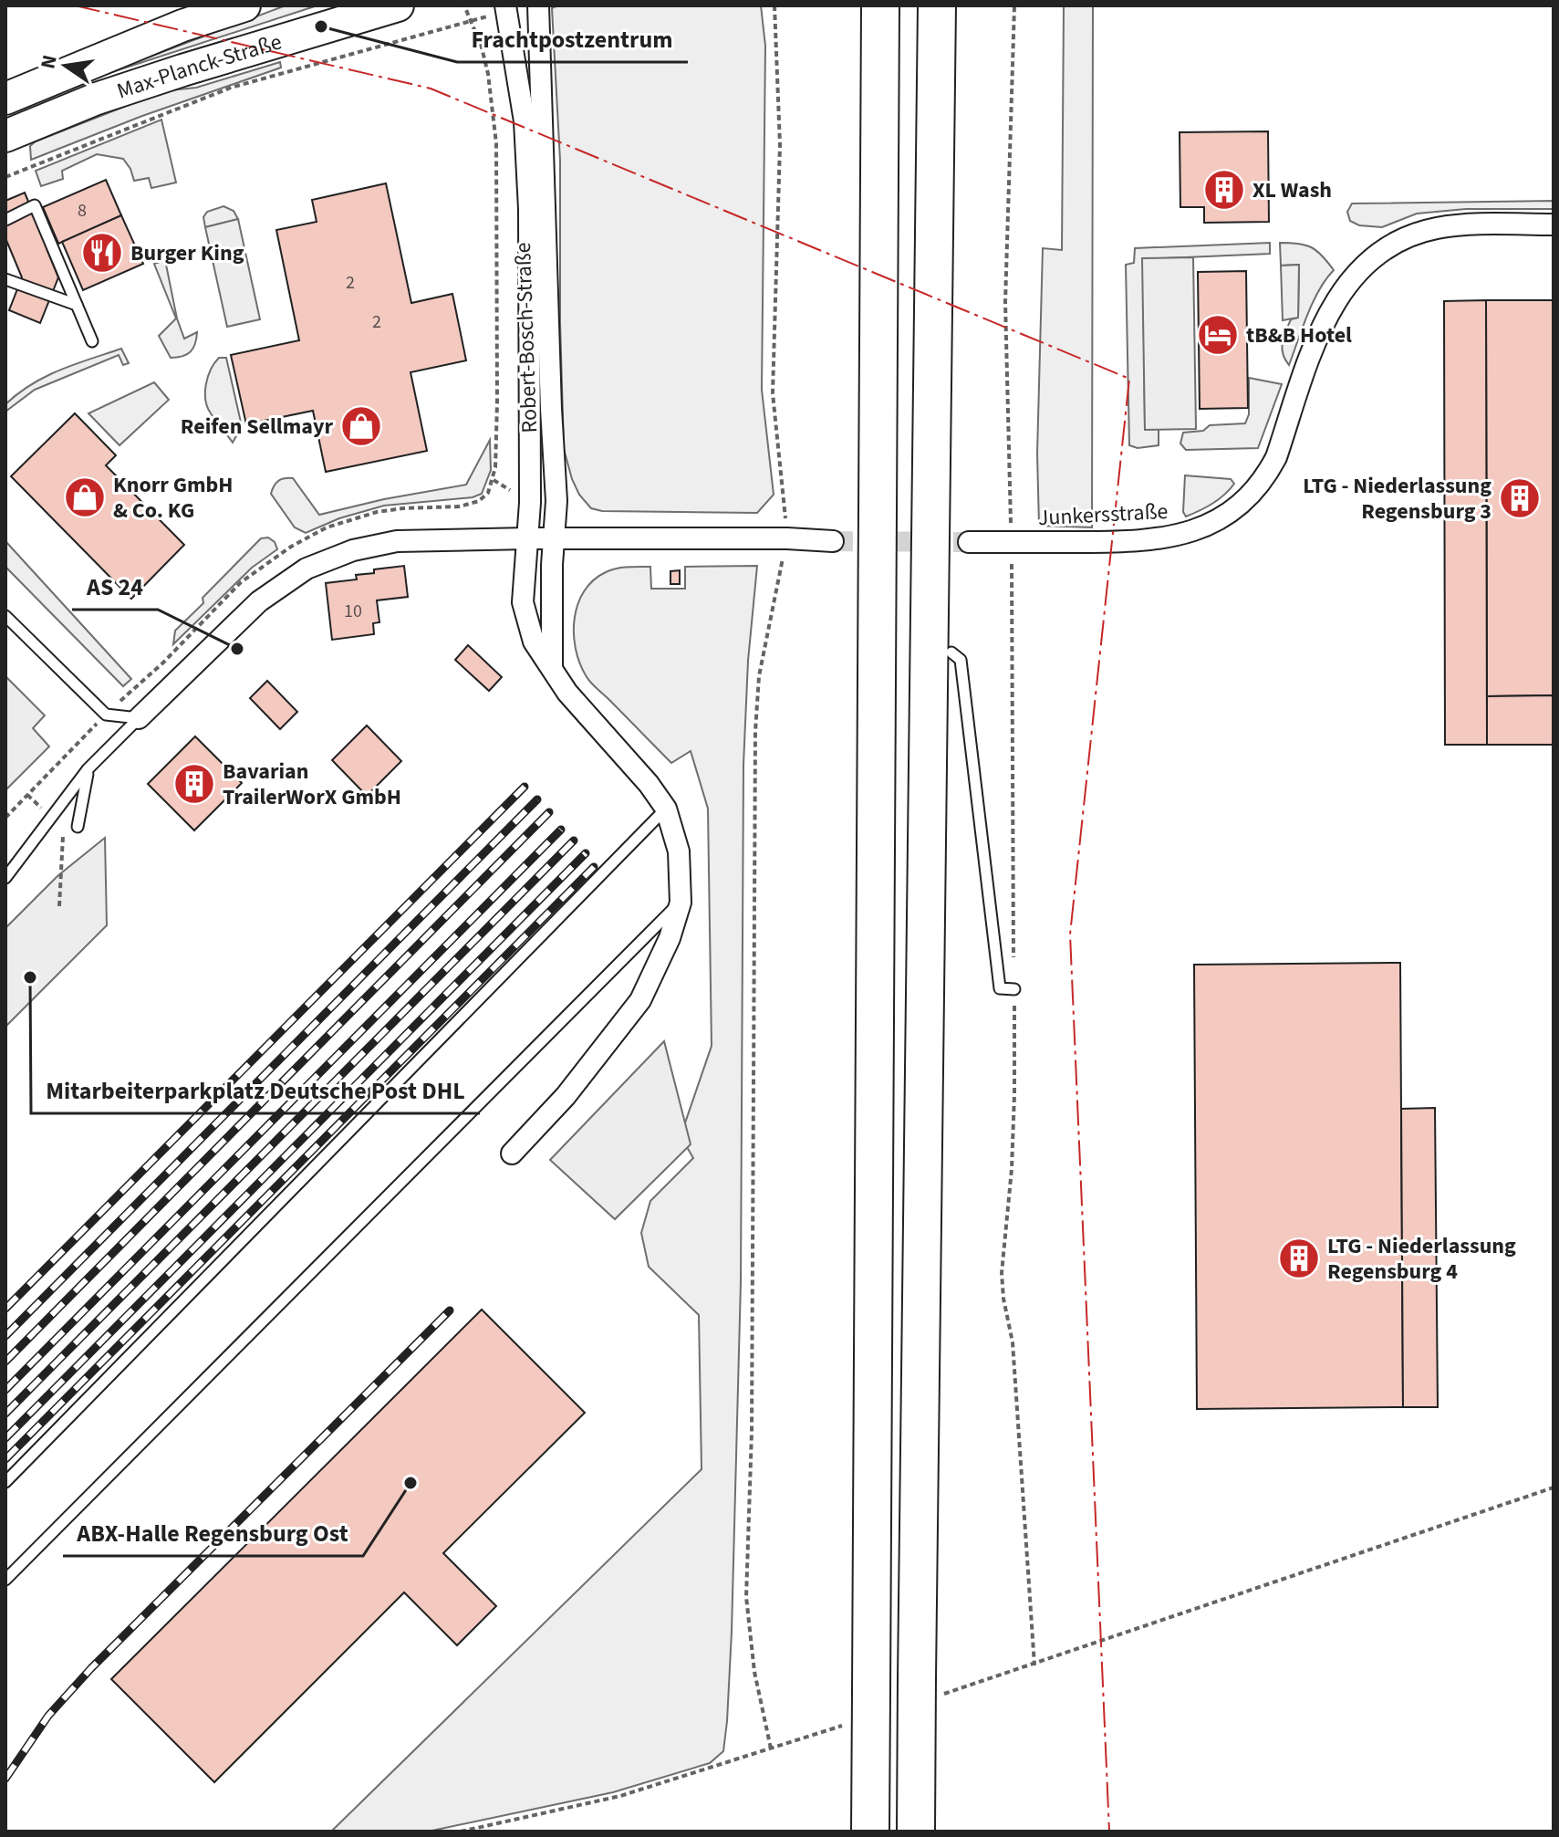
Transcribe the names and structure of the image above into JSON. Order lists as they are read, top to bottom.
{
  "streets": {
    "main road": ["Max-Planck-Straße"],
    "street": ["Robert-Bosch-Straße", "Junkersstraße"]
  },
  "places": {
    "other": [
      "Frachtpostzentrum",
      "AS 24",
      "Mitarbeiterparkplatz Deutsche Post DHL",
      "ABX-Halle Regensburg Ost"
    ],
    "building": [
      "XL Wash",
      "LTG - Niederlassung Regensburg 3",
      "Bavarian TrailerWorX GmbH",
      "LTG - Niederlassung Regensburg 4"
    ],
    "restaurant": ["Burger King"],
    "hotel": ["tB&B Hotel"],
    "shop": ["Reifen Sellmayr", "Knorr GmbH & Co. KG"]
  },
  "house_numbers": [
    "8",
    "2",
    "2",
    "10"
  ],
  "north": "left"
}
